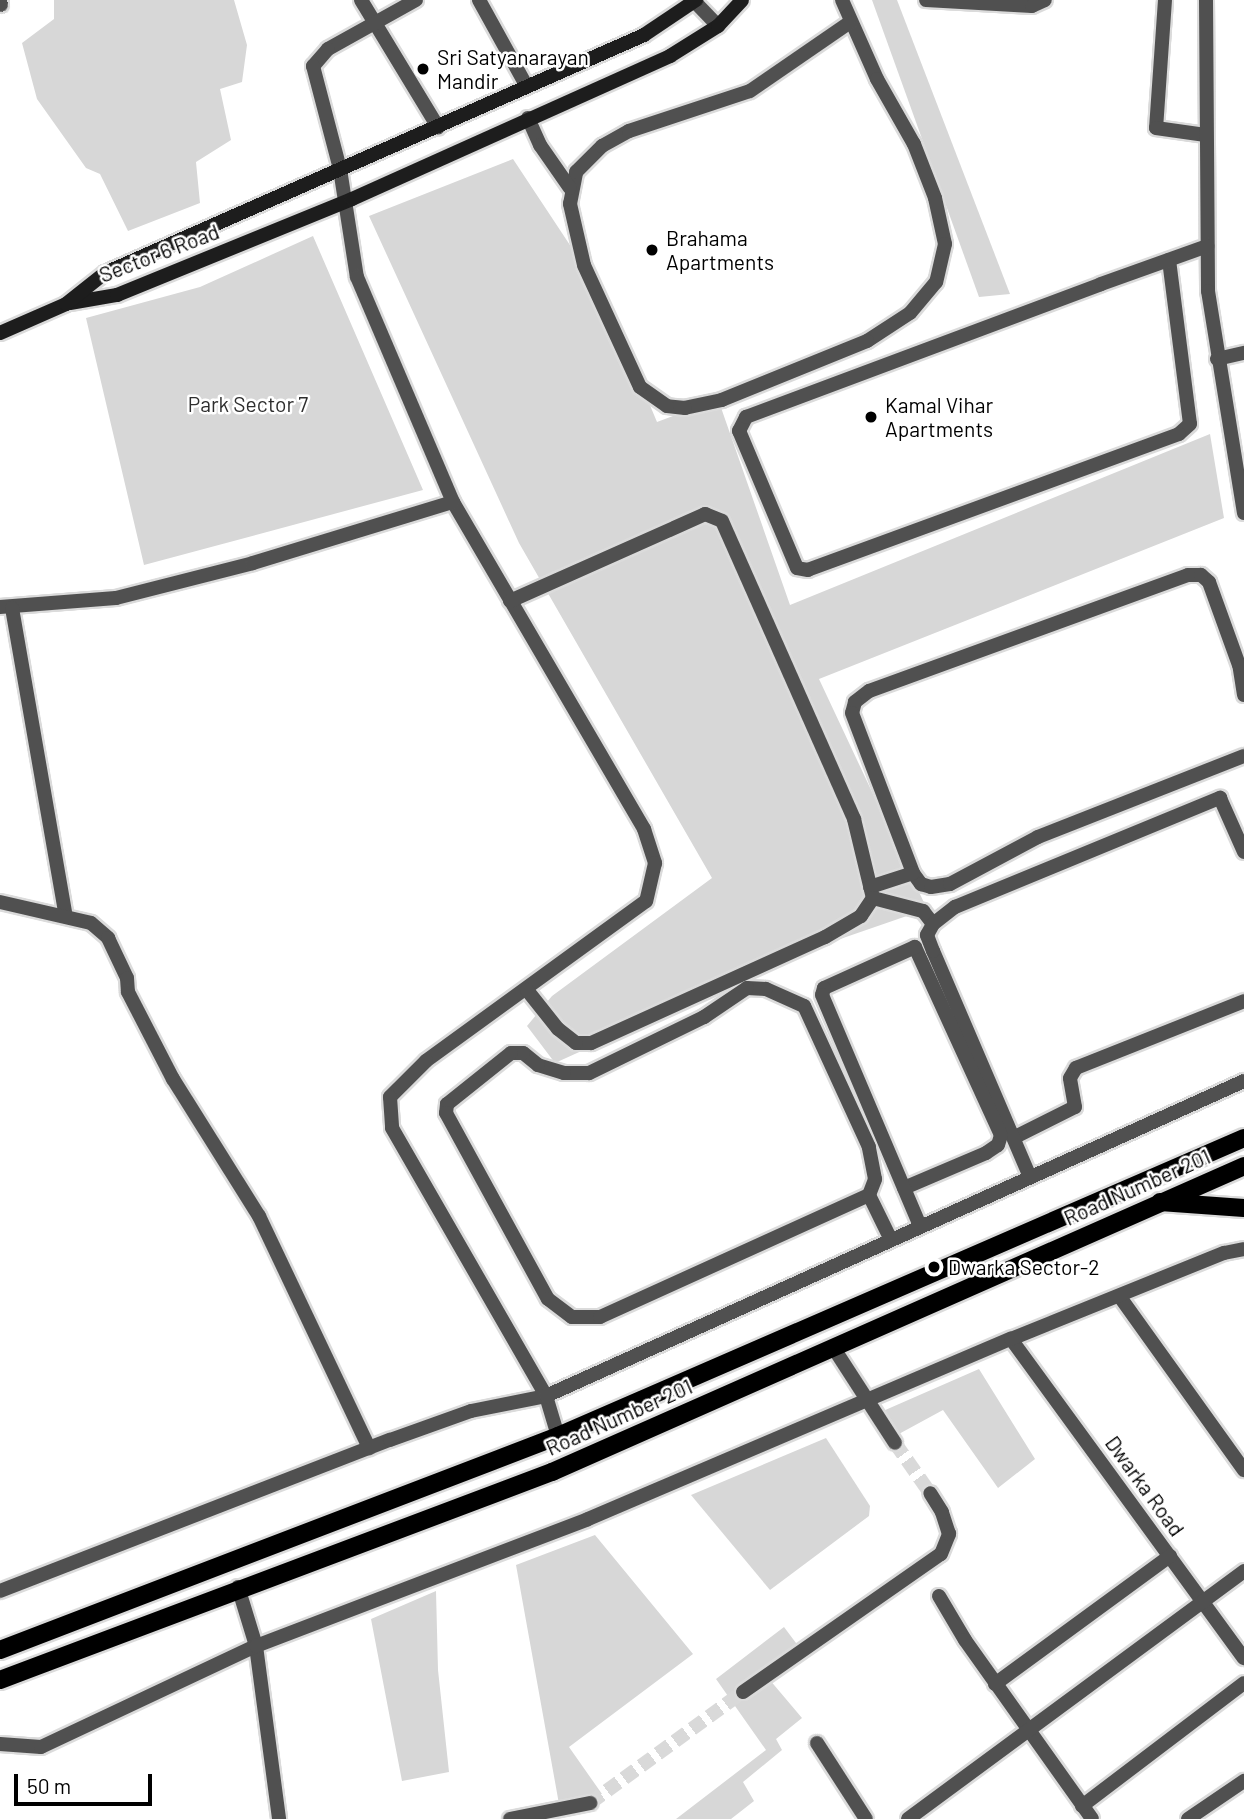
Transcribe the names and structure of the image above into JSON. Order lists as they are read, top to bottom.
{
  "streets": {
    "main road": ["Road Number 201"],
    "street": ["Sector 6 Road", "Dwarka Road"]
  },
  "parks": ["Park Sector 7"],
  "places": [
    "Sri Satyanarayan Mandir",
    "Brahama Apartments",
    "Kamal Vihar Apartments",
    "Dwarka Sector-2"
  ],
  "scale_bar": "50 m"
}
